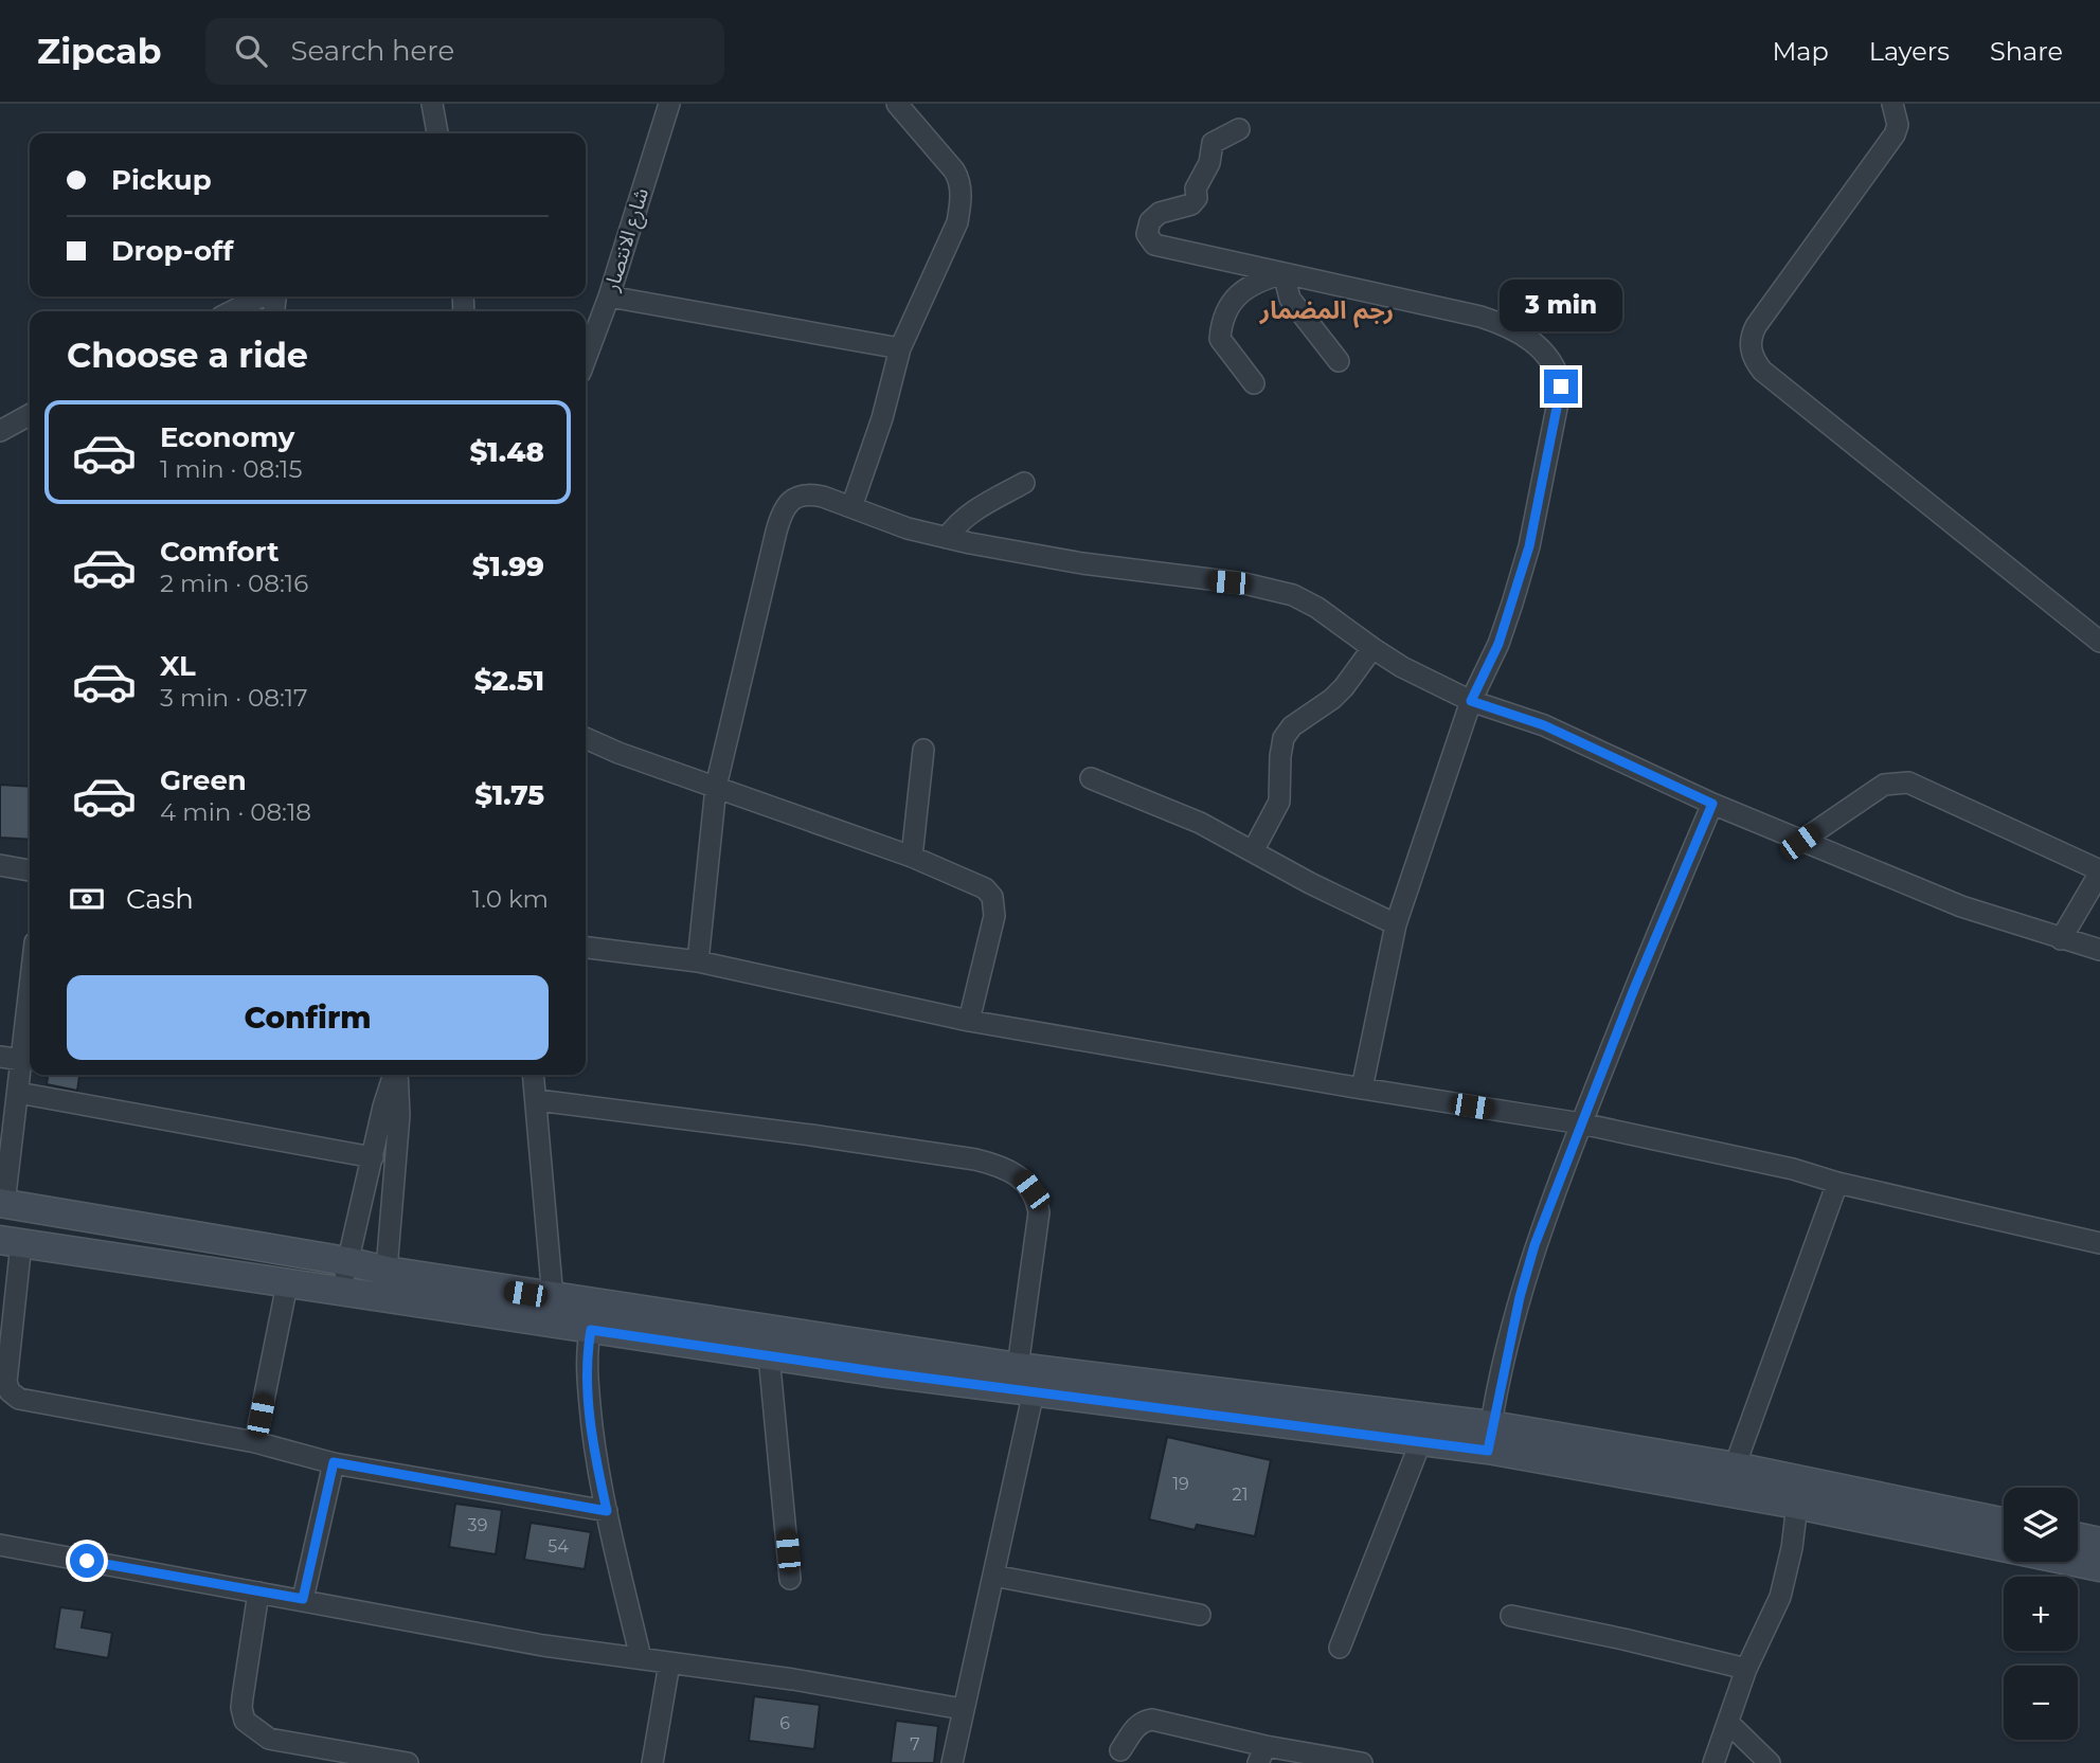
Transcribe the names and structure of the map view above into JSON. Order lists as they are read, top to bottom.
{
  "streets": {
    "street": ["شارع الانتصار"]
  },
  "districts": ["رجم المضمار"],
  "house_numbers": [
    "19",
    "21",
    "39",
    "54",
    "6",
    "7"
  ],
  "page": {
    "header": "Zipcab",
    "search": "Search here",
    "nav": ["Map", "Layers", "Share"],
    "banner": ["Pickup", "Drop-off"],
    "bubble": "3 min",
    "heading": "Choose a ride",
    "list": [
      {
        "name": "Economy",
        "note": "1 min · 08:15",
        "value": "$1.48"
      },
      {
        "name": "Comfort",
        "note": "2 min · 08:16",
        "value": "$1.99"
      },
      {
        "name": "XL",
        "note": "3 min · 08:17",
        "value": "$2.51"
      },
      {
        "name": "Green",
        "note": "4 min · 08:18",
        "value": "$1.75"
      }
    ],
    "pay": ["Cash", "1.0 km"],
    "buttons": "Confirm",
    "map_buttons": ["+", "−"]
  }
}
